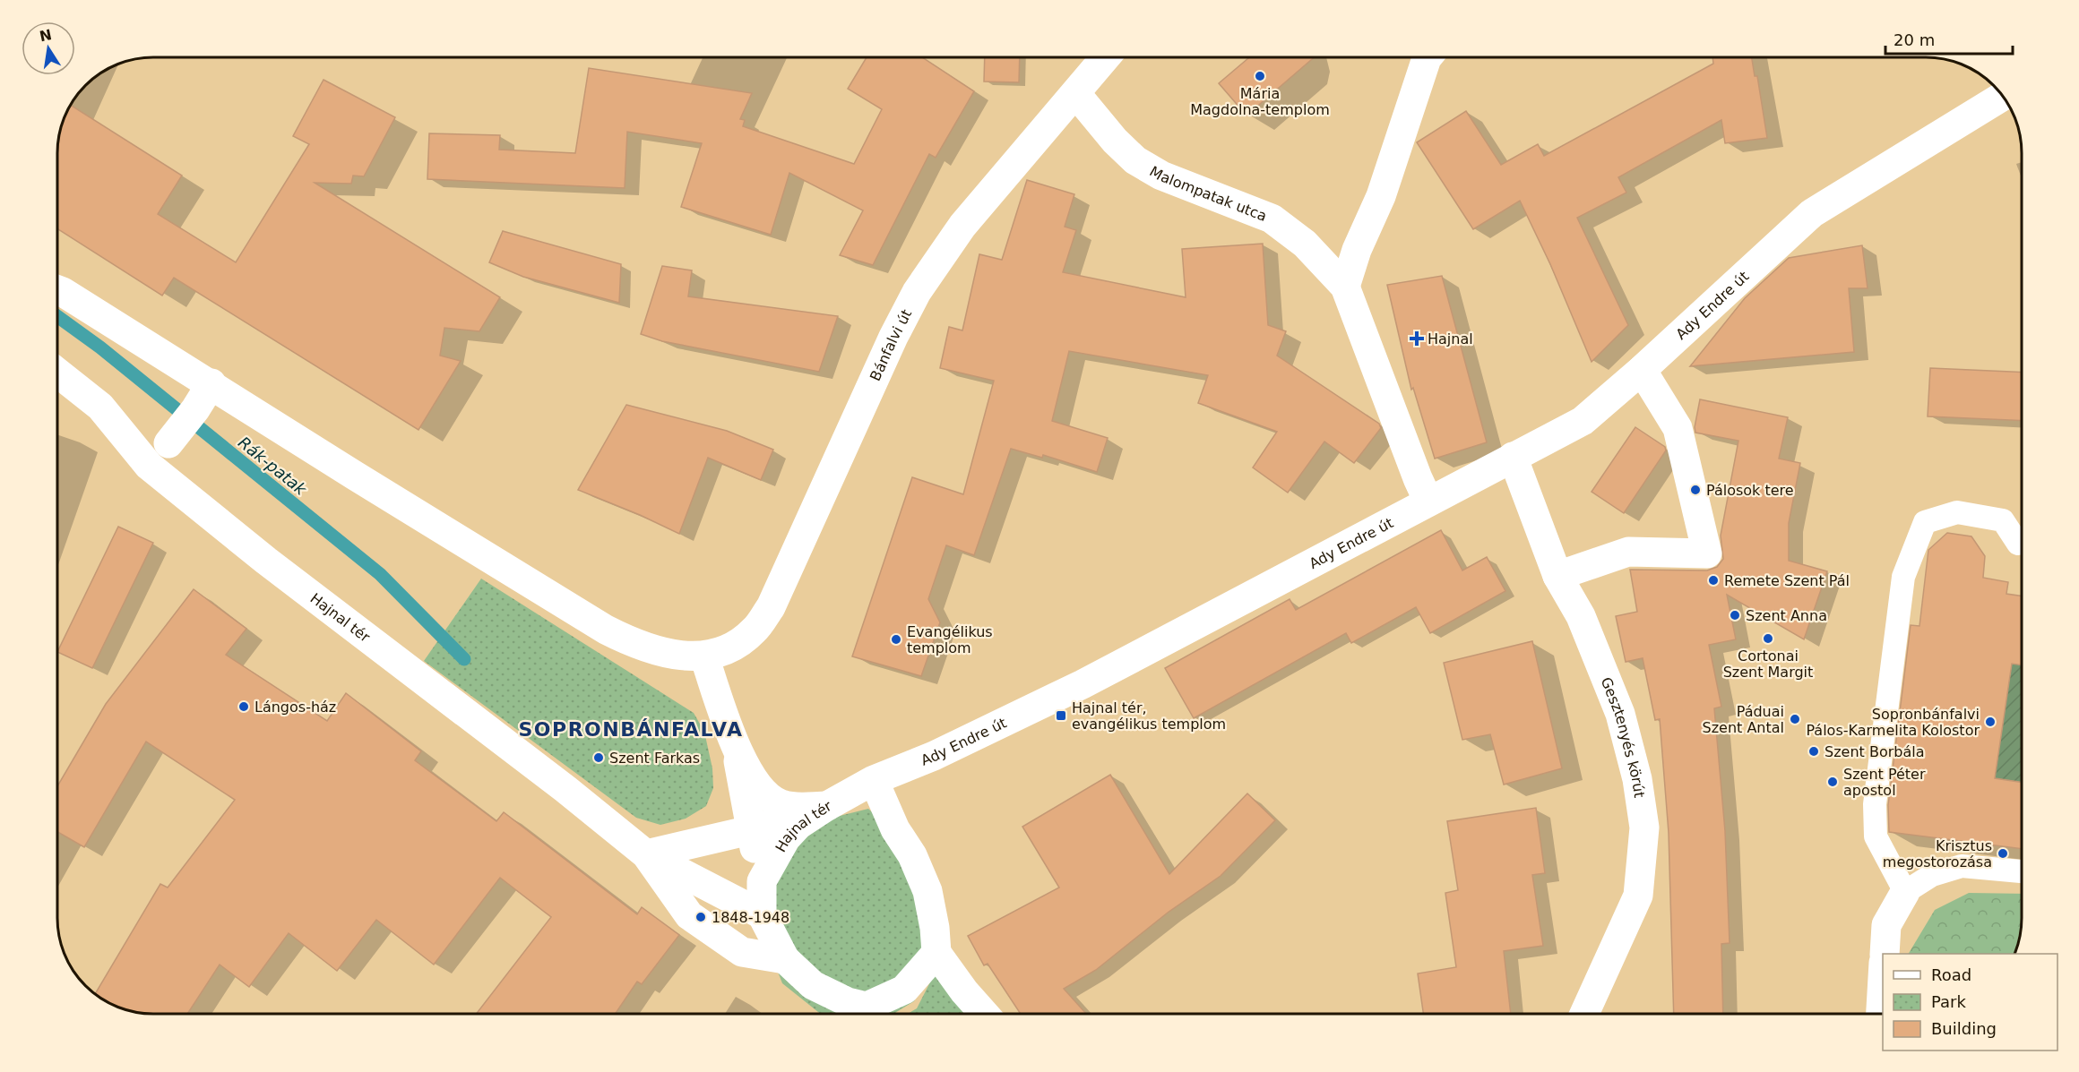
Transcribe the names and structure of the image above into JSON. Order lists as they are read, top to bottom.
{
  "streets": {
    "street": [
      "Malompatak utca",
      "Ady Endre út",
      "Bánfalvi út",
      "Hajnal tér",
      "Gesztenyés körút"
    ]
  },
  "crossings": [
    ["Malompatak utca", "Ady Endre út"],
    ["Malompatak utca", "Bánfalvi út"],
    ["Ady Endre út", "Bánfalvi út"],
    ["Ady Endre út", "Hajnal tér"],
    ["Ady Endre út", "Gesztenyés körút"]
  ],
  "districts": ["SOPRONBÁNFALVA"],
  "water": ["Rák-patak"],
  "places": {
    "other": [
      "Mária Magdolna-templom",
      "Pálosok tere",
      "Remete Szent Pál",
      "Szent Anna",
      "Cortonai Szent Margit",
      "Evangélikus templom",
      "Lángos-ház",
      "Páduai Szent Antal",
      "Sopronbánfalvi Pálos-Karmelita Kolostor",
      "Szent Borbála",
      "Szent Farkas",
      "Szent Péter apostol",
      "Krisztus megostorozása",
      "1848-1948"
    ],
    "health": ["Hajnal"],
    "transit": ["Hajnal tér, evangélikus templom"]
  },
  "legend": ["Road", "Park", "Building"],
  "scale_bar": "20 m",
  "north": "top"
}
